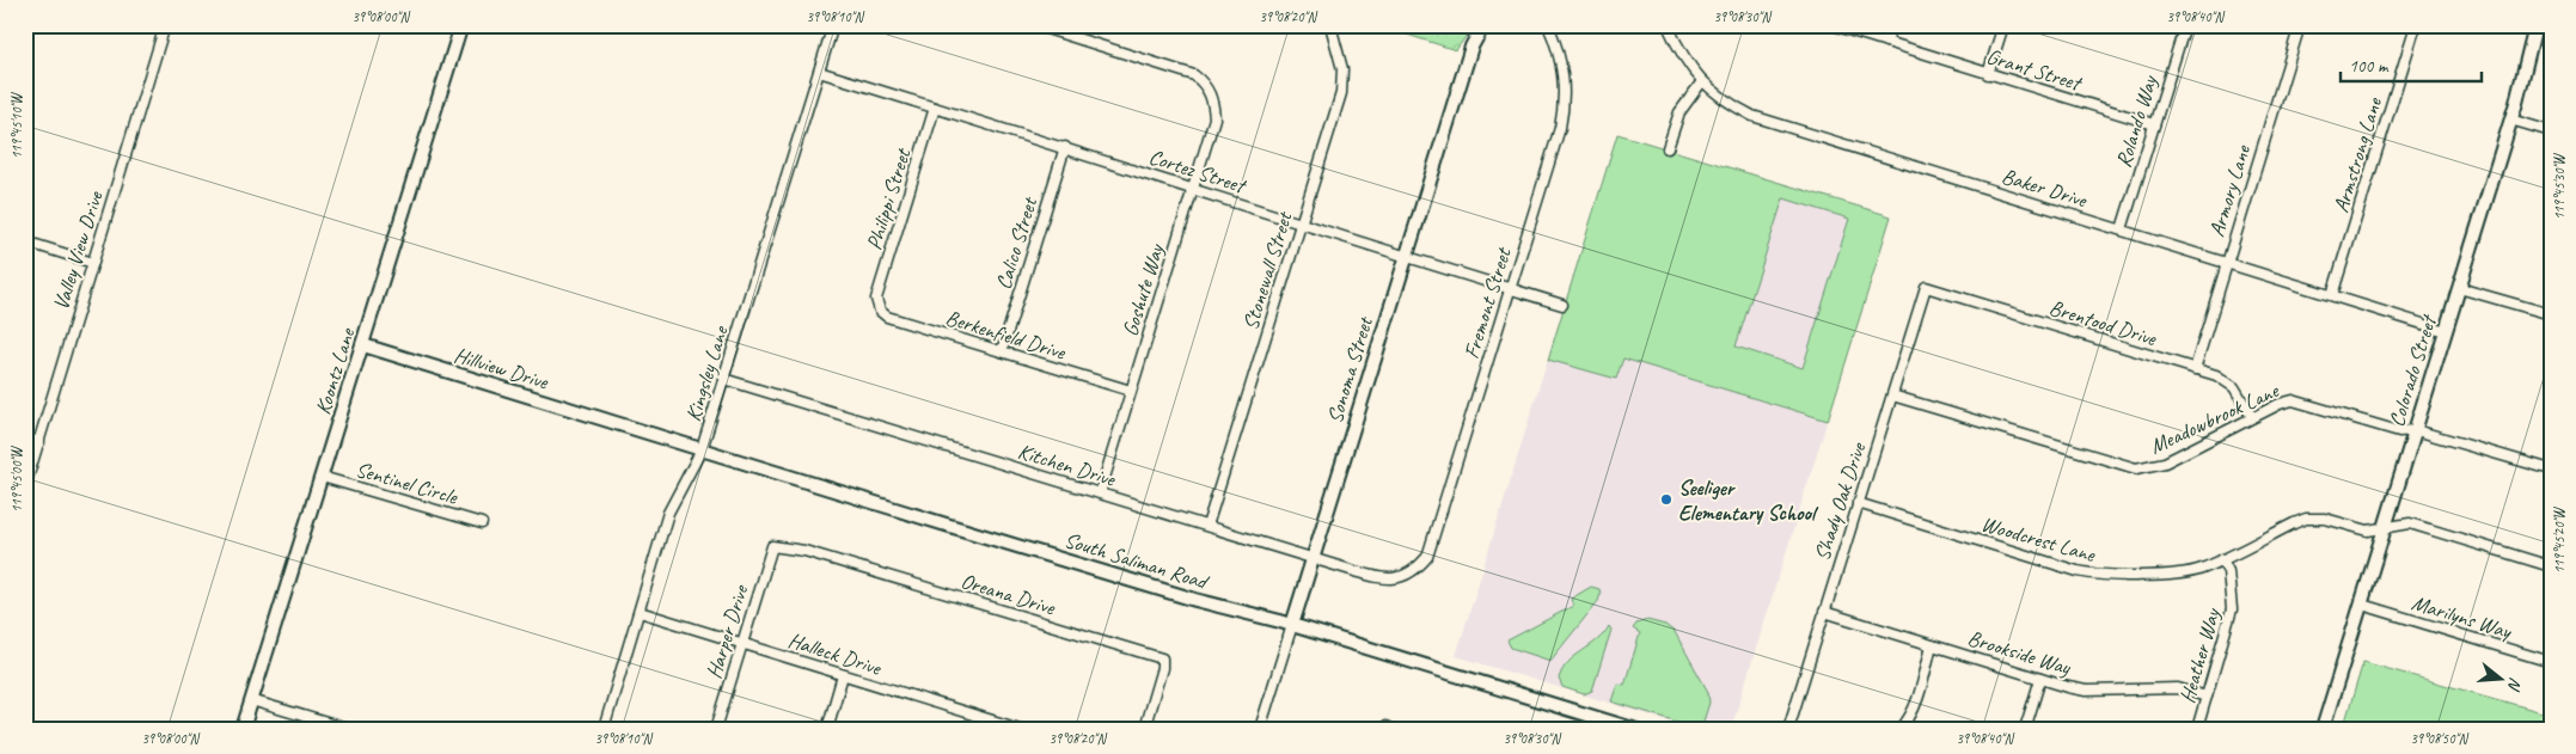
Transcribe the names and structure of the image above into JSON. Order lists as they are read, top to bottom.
{
  "streets": {
    "street": [
      "Grant Street",
      "Rolando Way",
      "Armstrong Lane",
      "Cortez Street",
      "Baker Drive",
      "Armory Lane",
      "Philippi Street",
      "Calico Street",
      "Valley View Drive",
      "Stonewall Street",
      "Goshute Way",
      "Fremont Street",
      "Brentood Drive",
      "Berkenfield Drive",
      "Hillview Drive",
      "Sonoma Street",
      "Koontz Lane",
      "Colorado Street",
      "Kingsley Lane",
      "Meadowbrook Lane",
      "Kitchen Drive",
      "Sentinel Circle",
      "Shady Oak Drive",
      "Woodcrest Lane",
      "South Saliman Road",
      "Oreana Drive",
      "Marilyns Way",
      "Harper Drive",
      "Brookside Way",
      "Halleck Drive",
      "Heather Way"
    ]
  },
  "crossings": [
    ["Grant Street", "Rolando Way"],
    ["Rolando Way", "Baker Drive"],
    ["Armstrong Lane", "Baker Drive"],
    ["Cortez Street", "Philippi Street"],
    ["Cortez Street", "Calico Street"],
    ["Cortez Street", "Stonewall Street"],
    ["Cortez Street", "Goshute Way"],
    ["Cortez Street", "Fremont Street"],
    ["Cortez Street", "Sonoma Street"],
    ["Cortez Street", "Kingsley Lane"],
    ["Baker Drive", "Armory Lane"],
    ["Baker Drive", "Colorado Street"],
    ["Armory Lane", "Brentood Drive"],
    ["Philippi Street", "Berkenfield Drive"],
    ["Calico Street", "Berkenfield Drive"],
    ["Stonewall Street", "Kitchen Drive"],
    ["Goshute Way", "Berkenfield Drive"],
    ["Goshute Way", "Kitchen Drive"],
    ["Fremont Street", "Kitchen Drive"],
    ["Brentood Drive", "Meadowbrook Lane"],
    ["Brentood Drive", "Shady Oak Drive"],
    ["Hillview Drive", "Koontz Lane"],
    ["Hillview Drive", "South Saliman Road"],
    ["Sonoma Street", "Kitchen Drive"],
    ["Sonoma Street", "South Saliman Road"],
    ["Koontz Lane", "Sentinel Circle"],
    ["Colorado Street", "Meadowbrook Lane"],
    ["Colorado Street", "Woodcrest Lane"],
    ["Colorado Street", "Marilyns Way"],
    ["Kingsley Lane", "Kitchen Drive"],
    ["Kingsley Lane", "South Saliman Road"],
    ["Kingsley Lane", "Halleck Drive"],
    ["Meadowbrook Lane", "Shady Oak Drive"],
    ["Shady Oak Drive", "Woodcrest Lane"],
    ["Shady Oak Drive", "Brookside Way"],
    ["Woodcrest Lane", "Heather Way"],
    ["Oreana Drive", "Harper Drive"],
    ["Harper Drive", "Halleck Drive"],
    ["Brookside Way", "Heather Way"]
  ],
  "places": ["Seeliger Elementary School"],
  "scale_bar": "100 m",
  "north": "right",
  "coordinates": [
    "39°08'00\"N",
    "39°08'10\"N",
    "39°08'20\"N",
    "39°08'30\"N",
    "39°08'40\"N",
    "119°45'10\"W",
    "119°45'30\"W",
    "119°45'00\"W",
    "119°45'20\"W",
    "39°08'50\"N"
  ]
}
